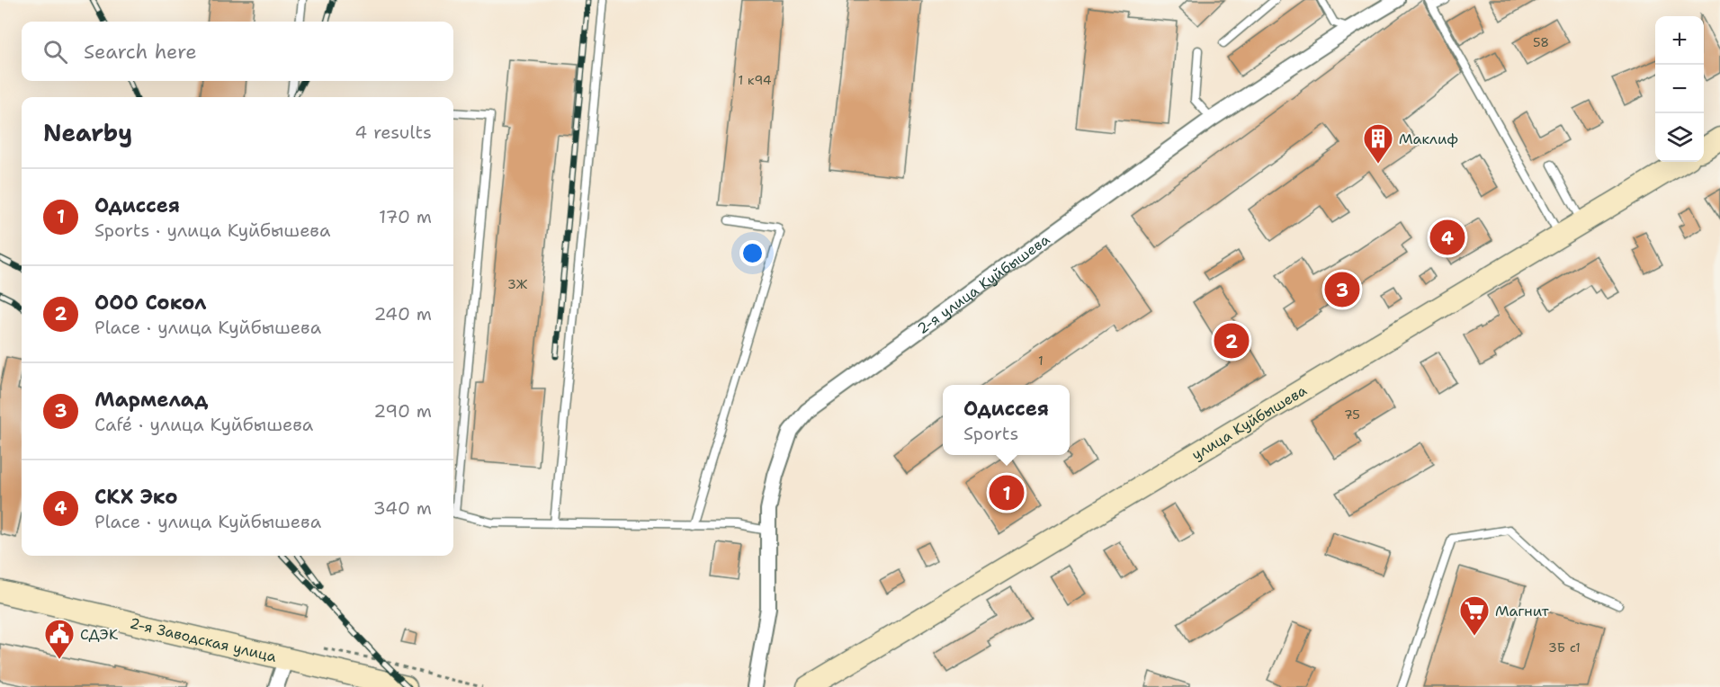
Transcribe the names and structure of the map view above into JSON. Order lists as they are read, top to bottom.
{
  "streets": {
    "street": ["2-я улица Куйбышева", "улица Куйбышева", "2-я Заводская улица"]
  },
  "places": {
    "building": ["Маклиф"],
    "supermarket": ["Магнит"],
    "public building": ["СДЭК"]
  },
  "house_numbers": [
    "58",
    "1 к94",
    "3Ж",
    "1",
    "75",
    "3Б с1"
  ],
  "page": {
    "map_buttons": ["+", "−"],
    "search": "Search here",
    "heading": ["Nearby", "4 results"],
    "list": [
      {
        "mark": "1",
        "name": "Одиссея",
        "note": "Sports · улица Куйбышева",
        "value": "170 m"
      },
      {
        "mark": "2",
        "name": "ООО Сокол",
        "note": "Place · улица Куйбышева",
        "value": "240 m"
      },
      {
        "mark": "3",
        "name": "Мармелад",
        "note": "Café · улица Куйбышева",
        "value": "290 m"
      },
      {
        "mark": "4",
        "name": "СКХ Эко",
        "note": "Place · улица Куйбышева",
        "value": "340 m"
      }
    ],
    "pins": [
      "4",
      "3",
      "2",
      "1"
    ],
    "popup": ["Одиссея", "Sports"]
  }
}
